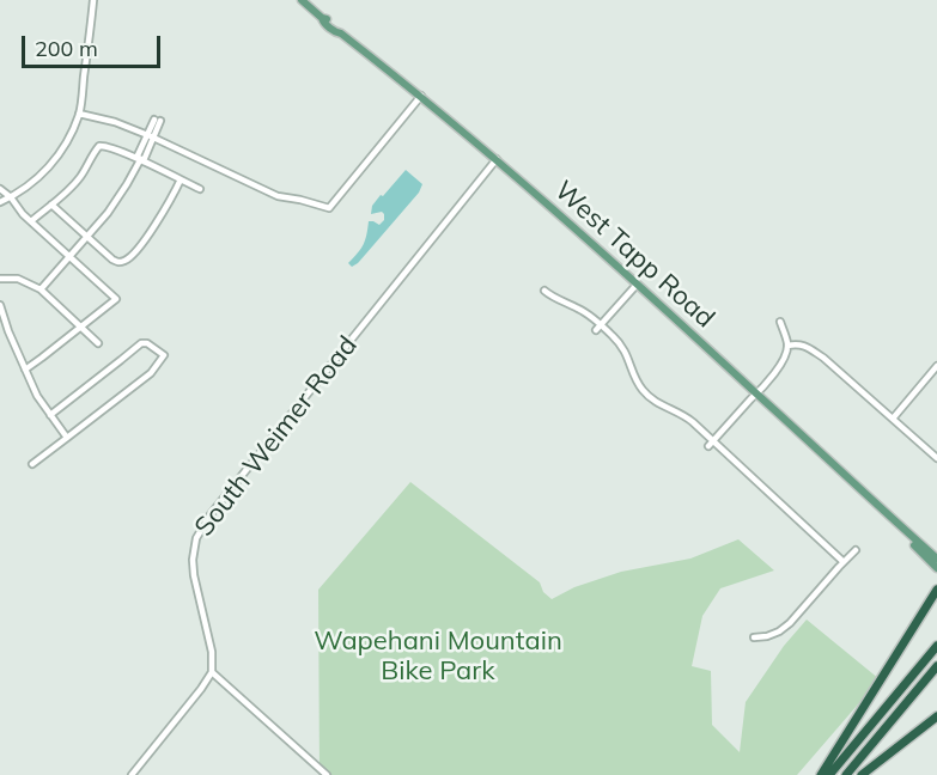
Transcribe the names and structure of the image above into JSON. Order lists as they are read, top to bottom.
{
  "streets": {
    "main road": ["West Tapp Road"],
    "street": ["South Weimer Road"]
  },
  "crossings": [
    ["West Tapp Road", "South Weimer Road"]
  ],
  "parks": ["Wapehani Mountain Bike Park"],
  "scale_bar": "200 m"
}
